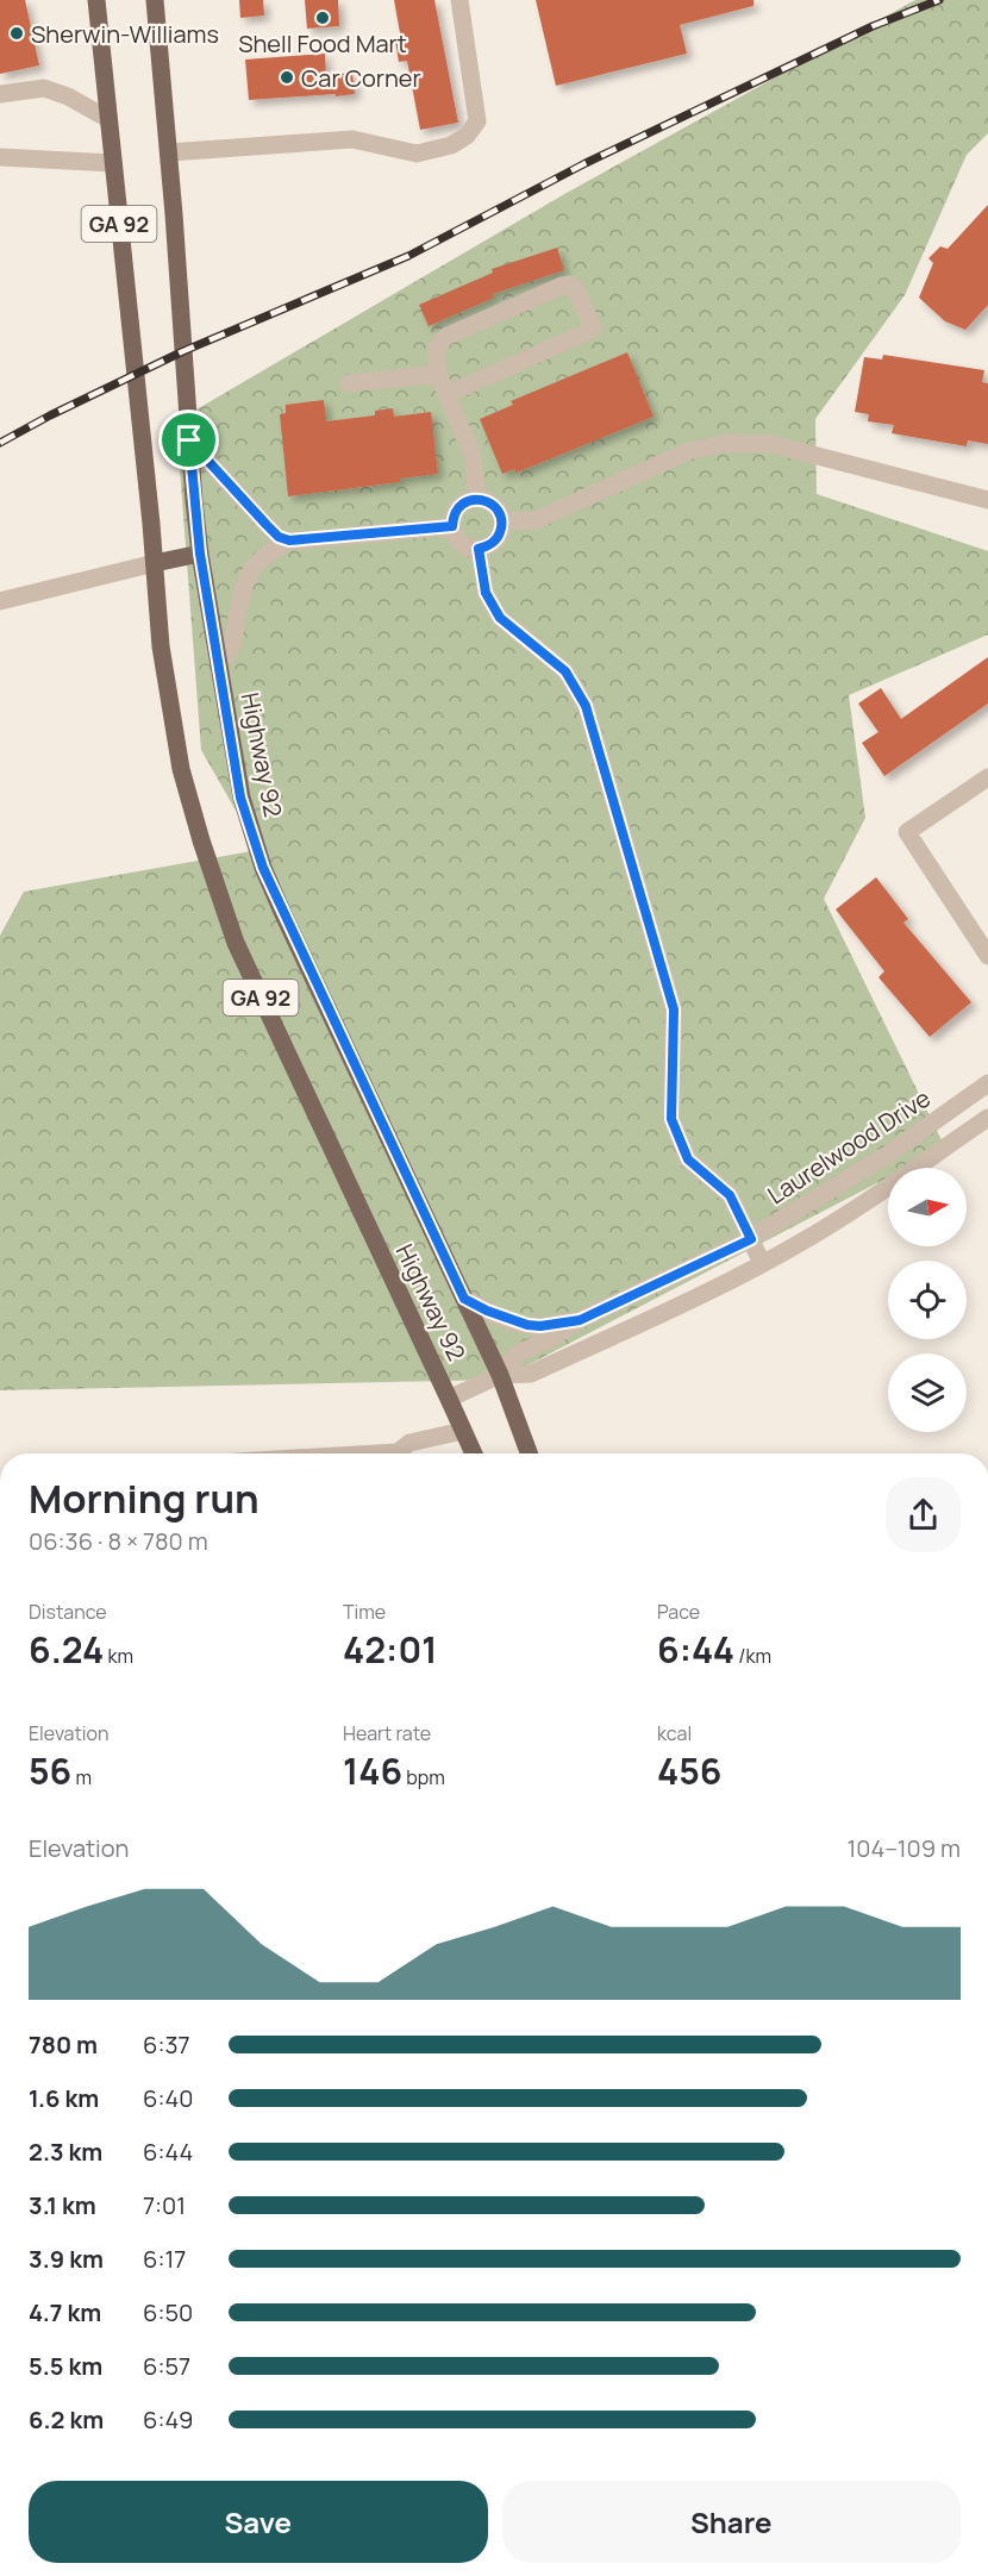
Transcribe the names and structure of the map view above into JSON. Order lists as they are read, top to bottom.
{
  "streets": {
    "main road": ["GA 92", "Highway 92"],
    "street": ["Laurelwood Drive"]
  },
  "crossings": [
    ["Highway 92", "Laurelwood Drive"]
  ],
  "places": ["Shell Food Mart", "Sherwin-Williams", "Car Corner"],
  "north": "right",
  "page": {
    "heading": ["Morning run", "06:36 · 8 × 780 m"],
    "stats": [
      ["Distance", "6.24 km"],
      ["Time", "42:01"],
      ["Pace", "6:44 /km"],
      ["Elevation", "56 m"],
      ["Heart rate", "146 bpm"],
      ["kcal", "456"]
    ],
    "chart": ["Elevation", "104–109 m"],
    "list": [
      {
        "name": "780 m",
        "note": "6:37"
      },
      {
        "name": "1.6 km",
        "note": "6:40"
      },
      {
        "name": "2.3 km",
        "note": "6:44"
      },
      {
        "name": "3.1 km",
        "note": "7:01"
      },
      {
        "name": "3.9 km",
        "note": "6:17"
      },
      {
        "name": "4.7 km",
        "note": "6:50"
      },
      {
        "name": "5.5 km",
        "note": "6:57"
      },
      {
        "name": "6.2 km",
        "note": "6:49"
      }
    ],
    "buttons": ["Save", "Share"]
  }
}
